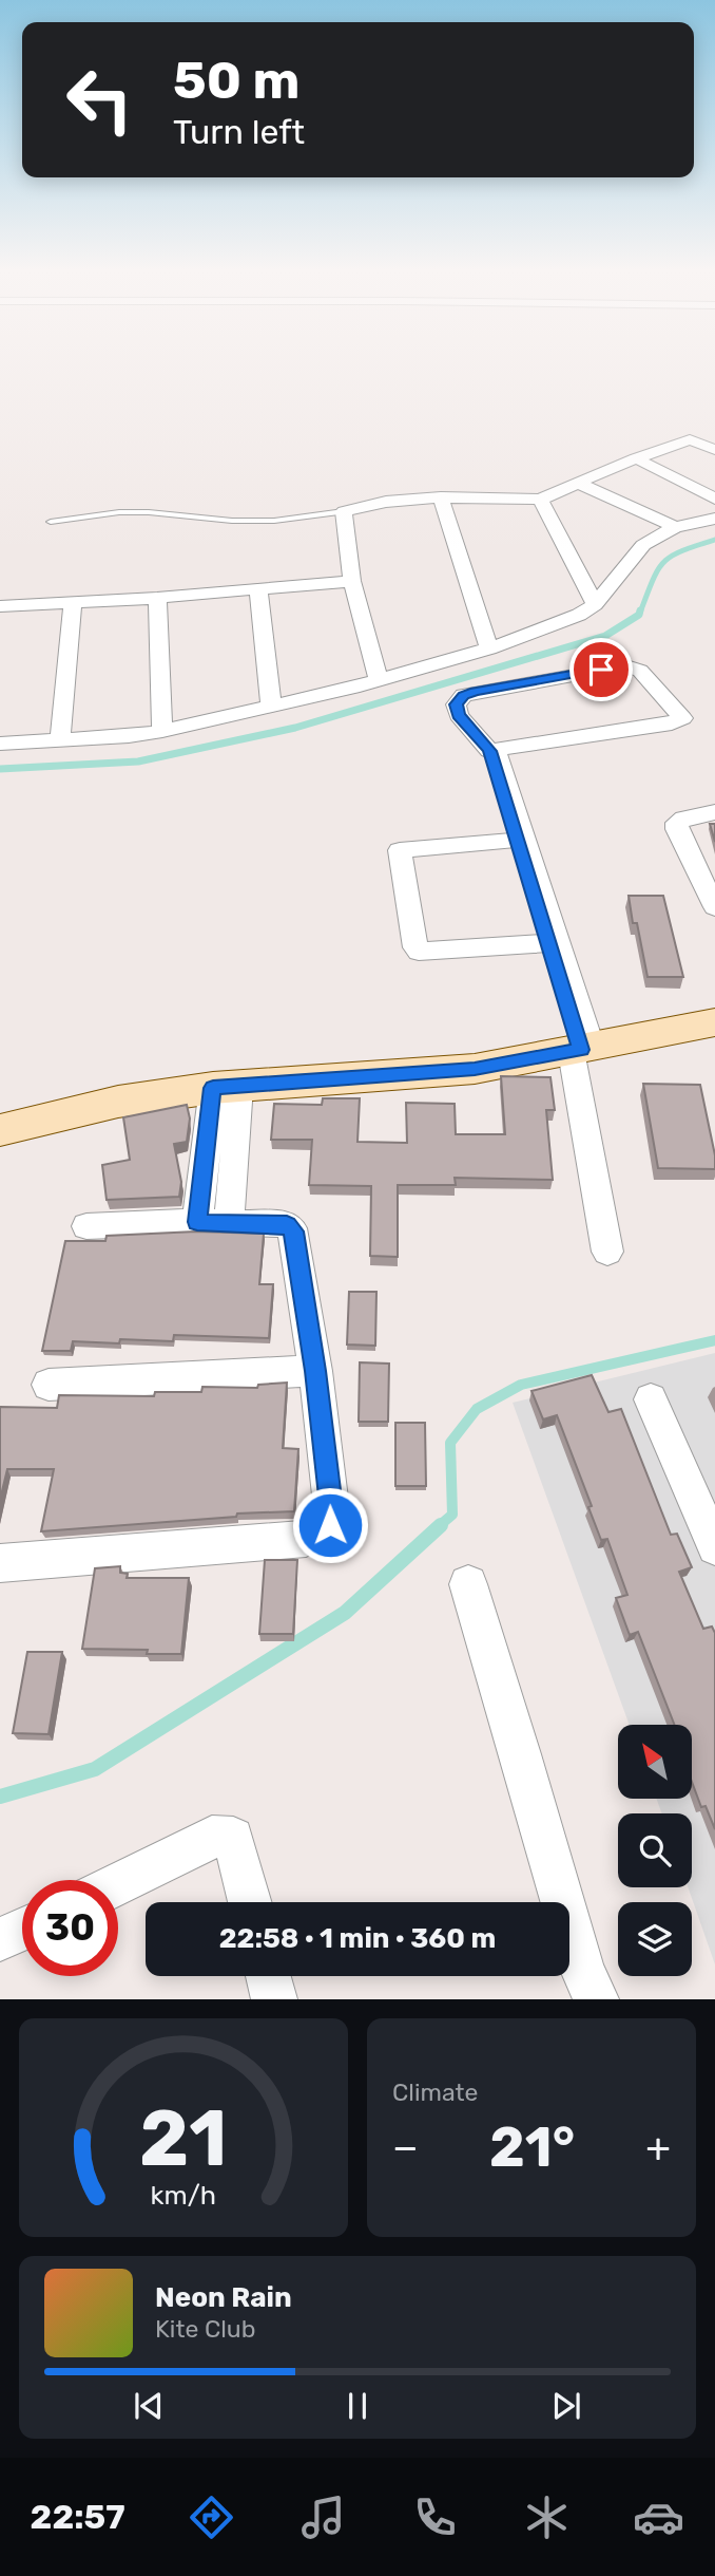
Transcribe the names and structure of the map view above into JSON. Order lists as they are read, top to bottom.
{
  "north": "top left",
  "page": {
    "turn": ["50 m", "Turn left"],
    "limit": "30",
    "trip": "22:58 · 1 min · 360 m",
    "tile": "Climate",
    "heat": ["−", "21°", "+"],
    "song": ["Neon Rain", "Kite Club"],
    "tabs": "22:57",
    "gauge": ["21", "km/h"]
  }
}
